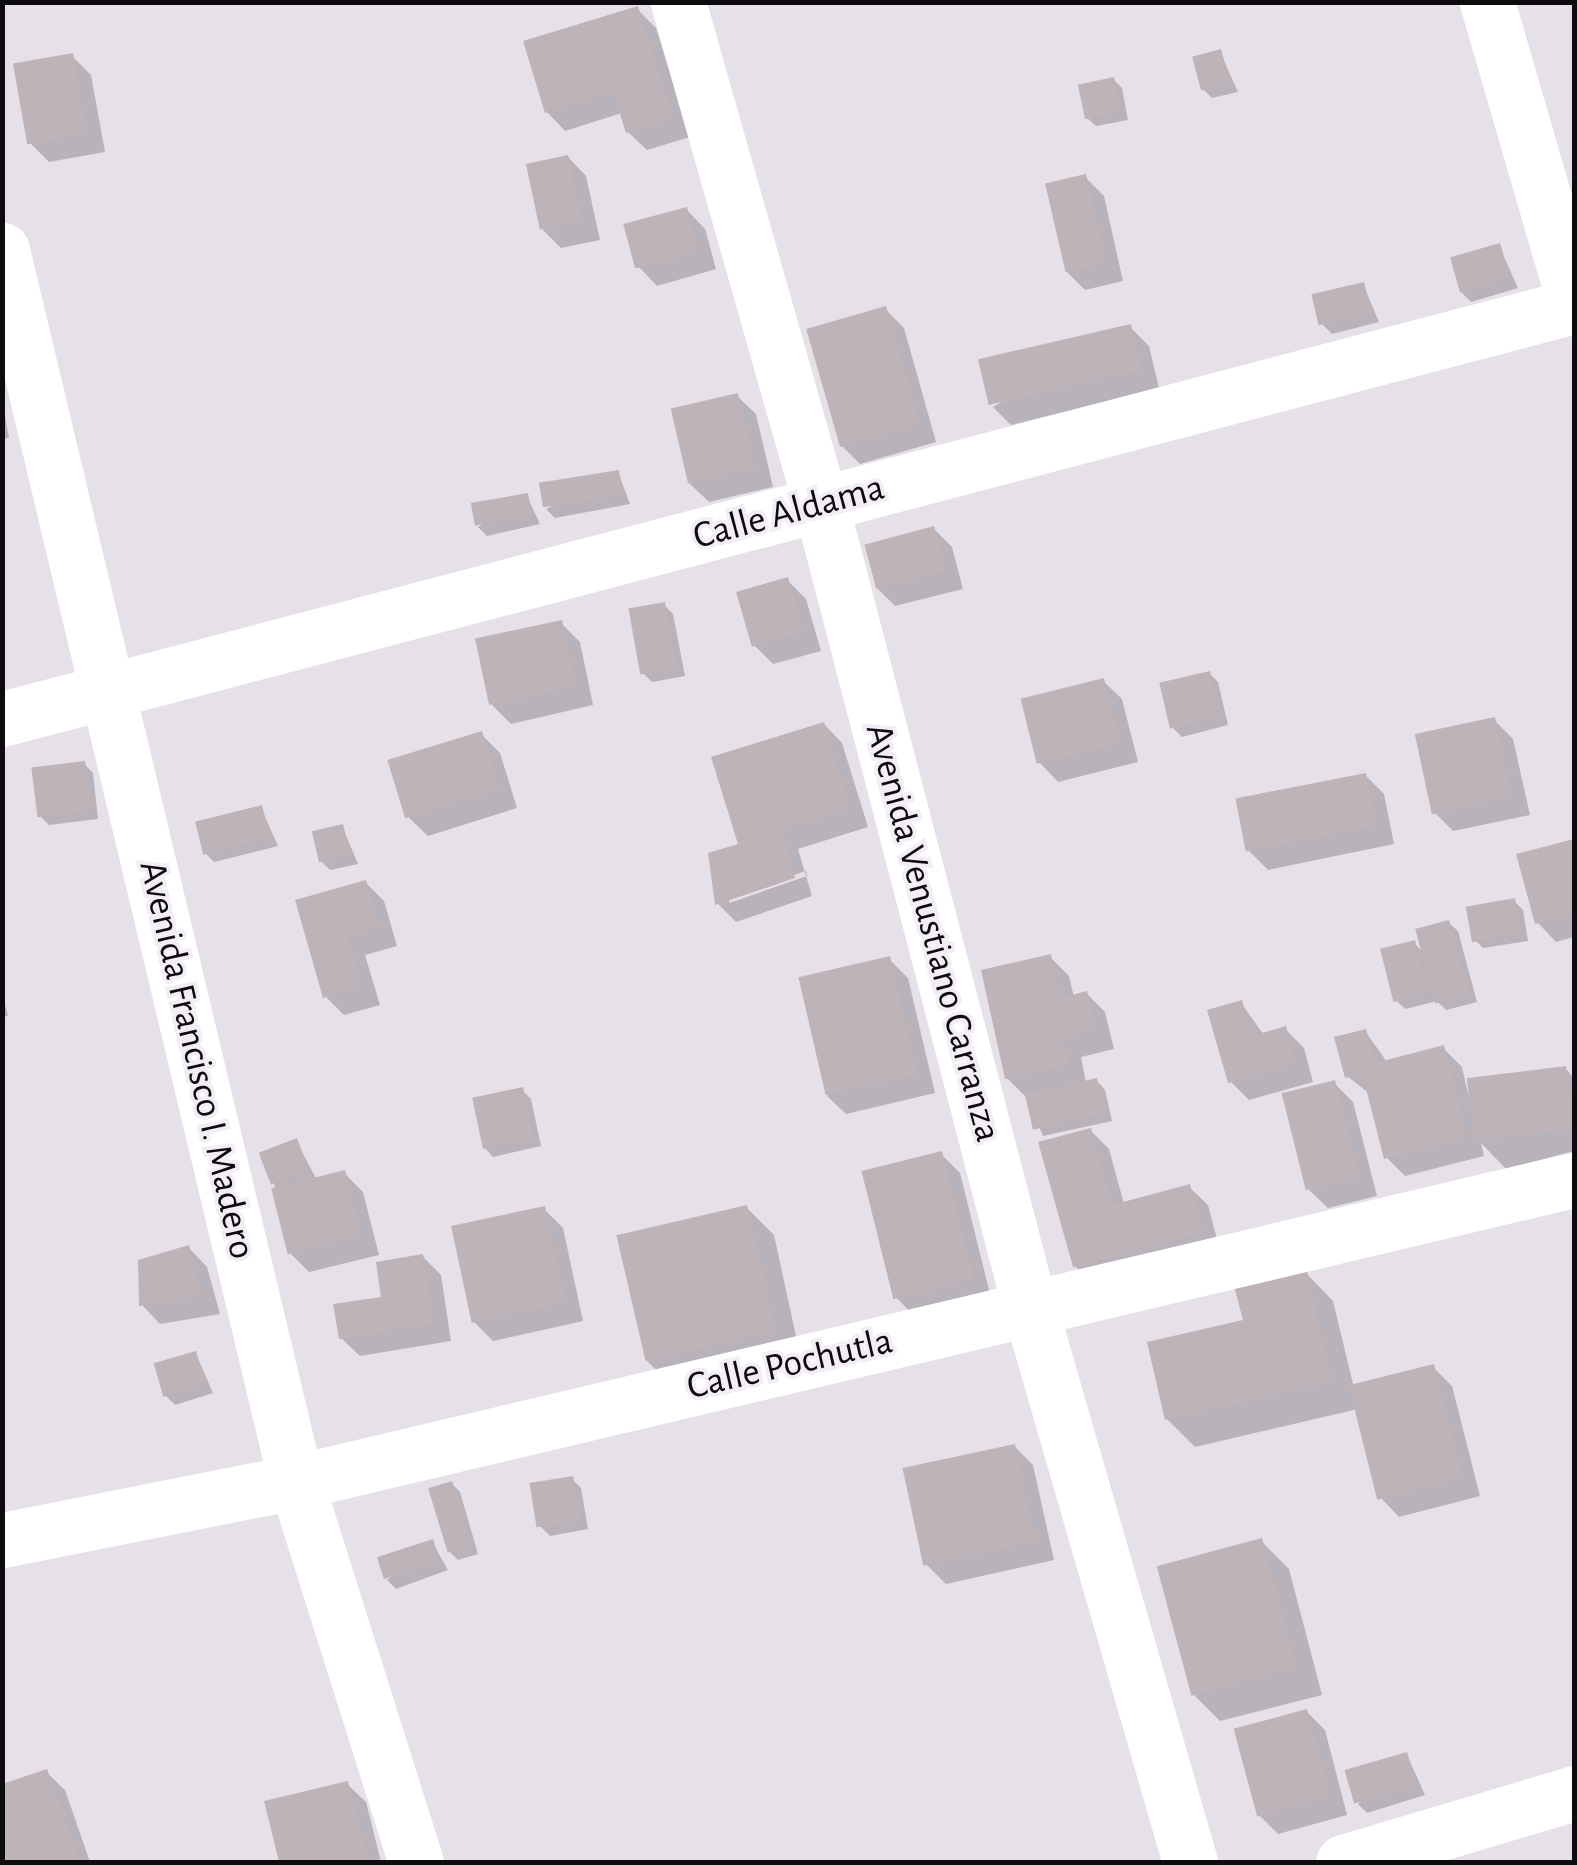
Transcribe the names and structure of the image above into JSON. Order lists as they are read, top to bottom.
{
  "streets": {
    "street": [
      "Calle Aldama",
      "Avenida Venustiano Carranza",
      "Avenida Francisco I. Madero",
      "Calle Pochutla"
    ]
  },
  "crossings": [
    ["Calle Aldama", "Avenida Venustiano Carranza"],
    ["Calle Aldama", "Avenida Francisco I. Madero"],
    ["Avenida Venustiano Carranza", "Calle Pochutla"],
    ["Avenida Francisco I. Madero", "Calle Pochutla"]
  ]
}
